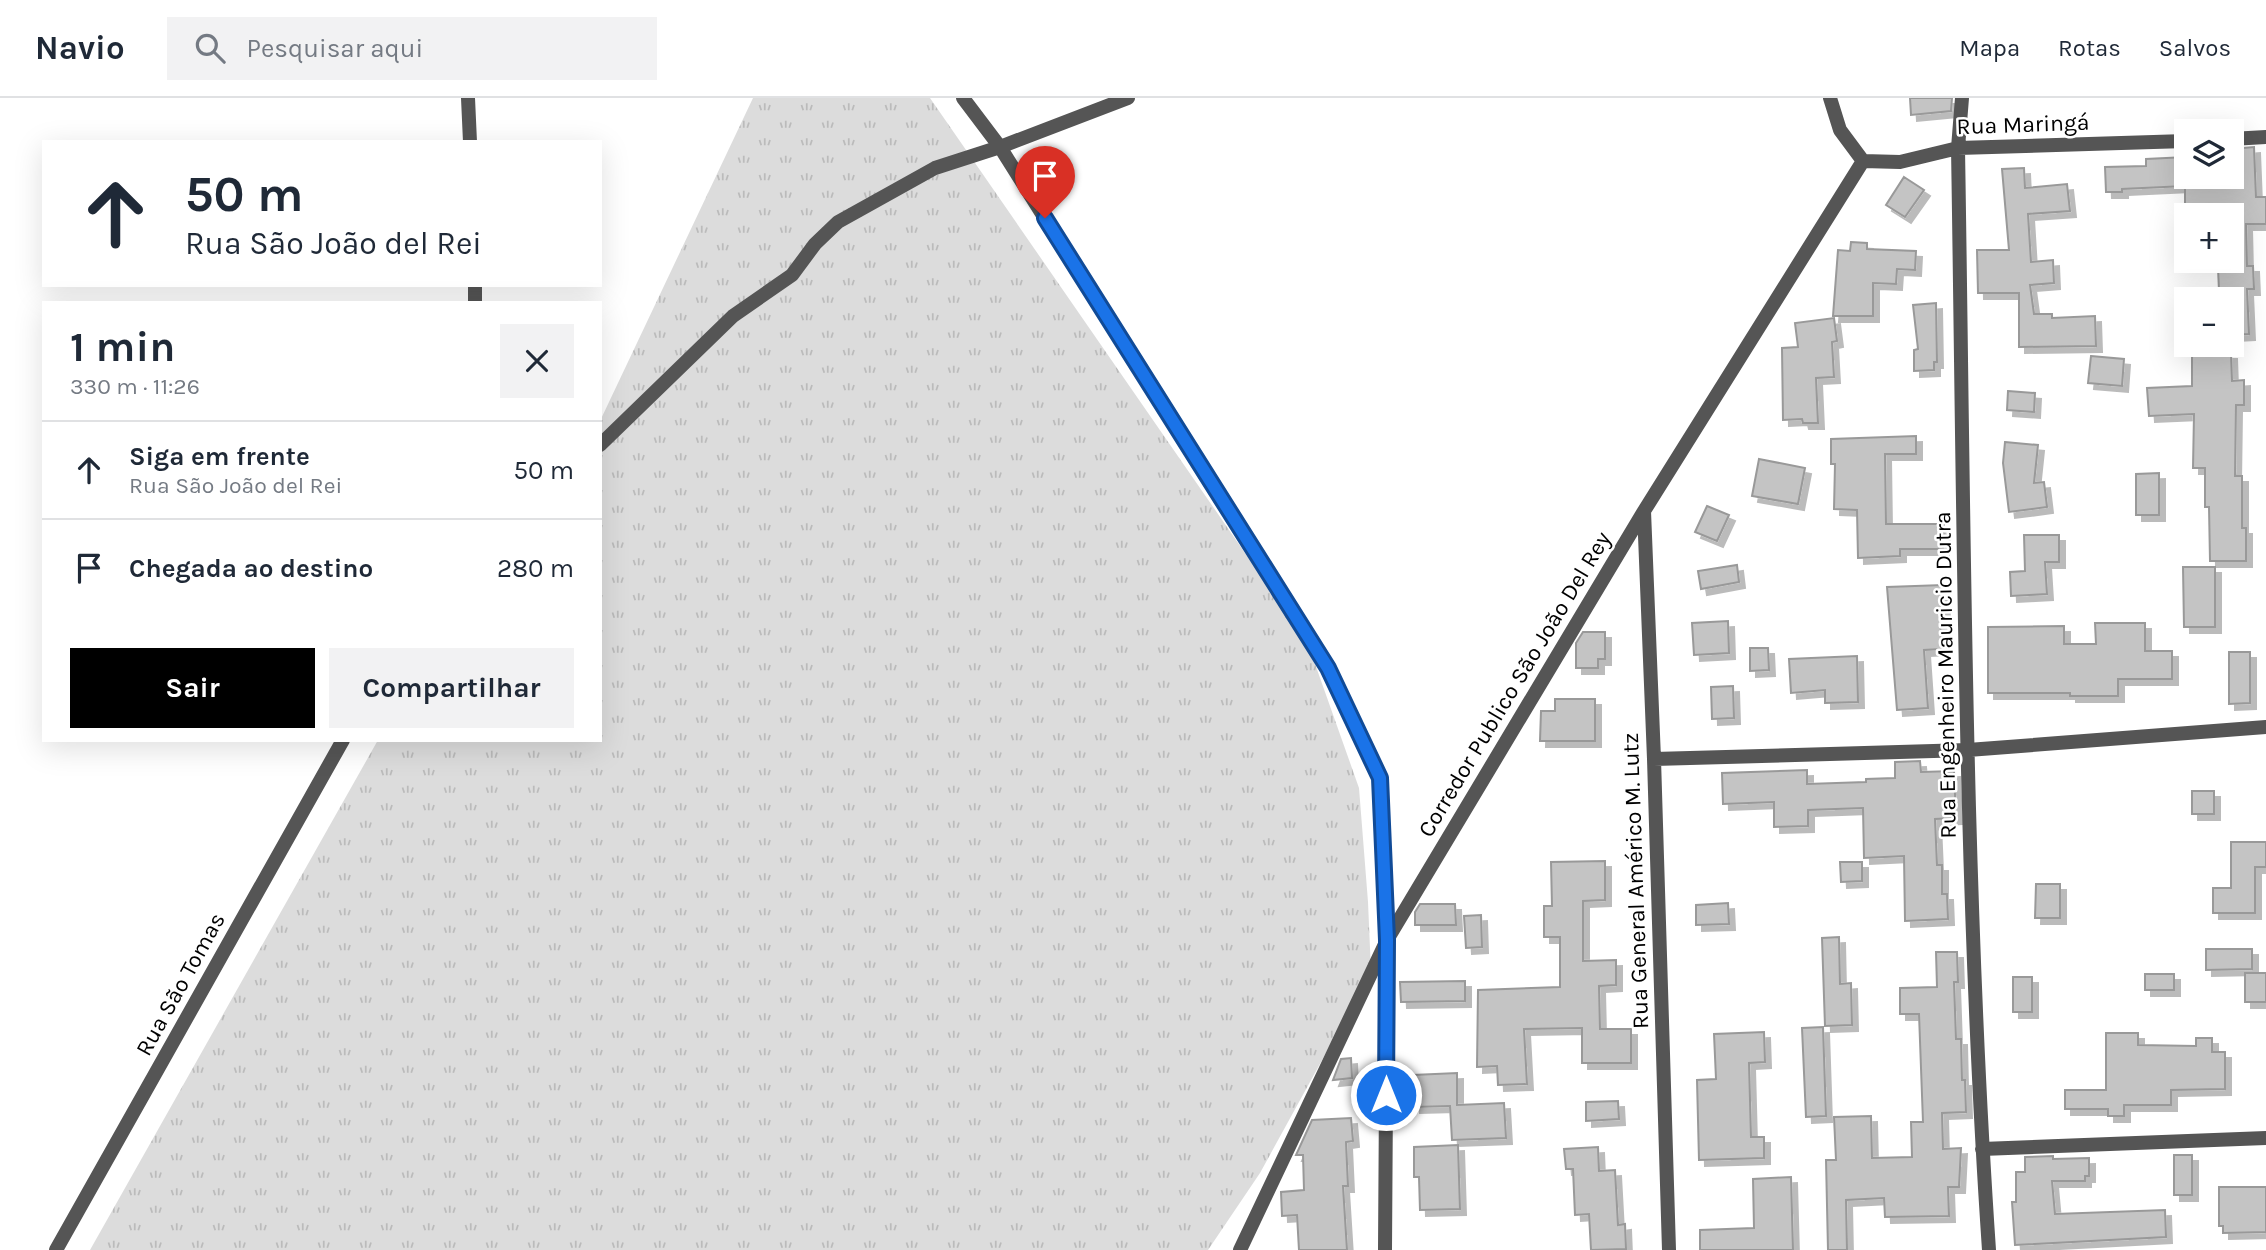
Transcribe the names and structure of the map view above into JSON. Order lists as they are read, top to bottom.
{
  "streets": {
    "street": [
      "Rua Maringá",
      "Rua Engenheiro Mauricio Dutra",
      "Corredor Publico São João Del Rey",
      "Rua General Américo M. Lutz",
      "Rua São Tomas"
    ]
  },
  "crossings": [
    ["Rua Maringá", "Rua Engenheiro Mauricio Dutra"],
    ["Rua Maringá", "Corredor Publico São João Del Rey"],
    ["Corredor Publico São João Del Rey", "Rua General Américo M. Lutz"]
  ],
  "page": {
    "header": "Navio",
    "search": "Pesquisar aqui",
    "nav": ["Mapa", "Rotas", "Salvos"],
    "map_buttons": ["+", "−"],
    "turn": ["50 m", "Rua São João del Rei"],
    "heading": ["1 min", "330 m · 11:26"],
    "list": [
      {
        "name": "Siga em frente",
        "note": "Rua São João del Rei",
        "value": "50 m"
      },
      {
        "name": "Chegada ao destino",
        "value": "280 m"
      }
    ],
    "buttons": ["Sair", "Compartilhar"]
  }
}
